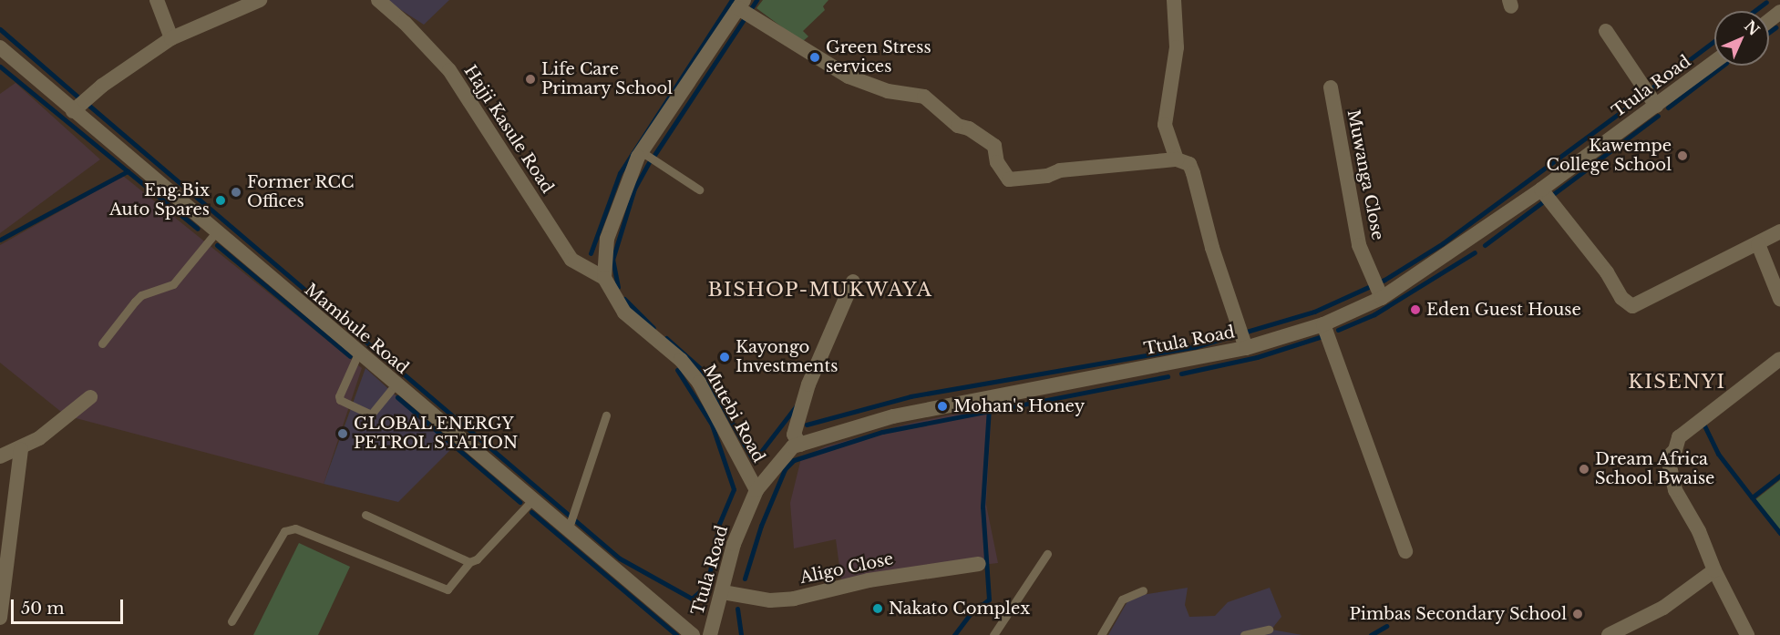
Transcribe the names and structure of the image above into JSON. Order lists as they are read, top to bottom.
{
  "streets": {
    "street": [
      "Ttula Road",
      "Hajji Kasule Road",
      "Muwanga Close",
      "Mambule Road",
      "Mutebi Road",
      "Aligo Close"
    ]
  },
  "crossings": [
    ["Ttula Road", "Muwanga Close"],
    ["Ttula Road", "Mutebi Road"],
    ["Ttula Road", "Aligo Close"],
    ["Hajji Kasule Road", "Mutebi Road"]
  ],
  "districts": ["BISHOP-MUKWAYA", "KISENYI"],
  "places": [
    "Green Stress services",
    "Life Care Primary School",
    "Kawempe College School",
    "Former RCC Offices",
    "Eng.Bix Auto Spares",
    "Eden Guest House",
    "Kayongo Investments",
    "Mohan's Honey",
    "GLOBAL ENERGY PETROL STATION",
    "Dream Africa School Bwaise",
    "Nakato Complex",
    "Pimbas Secondary School"
  ],
  "scale_bar": "50 m",
  "north": "top right"
}
